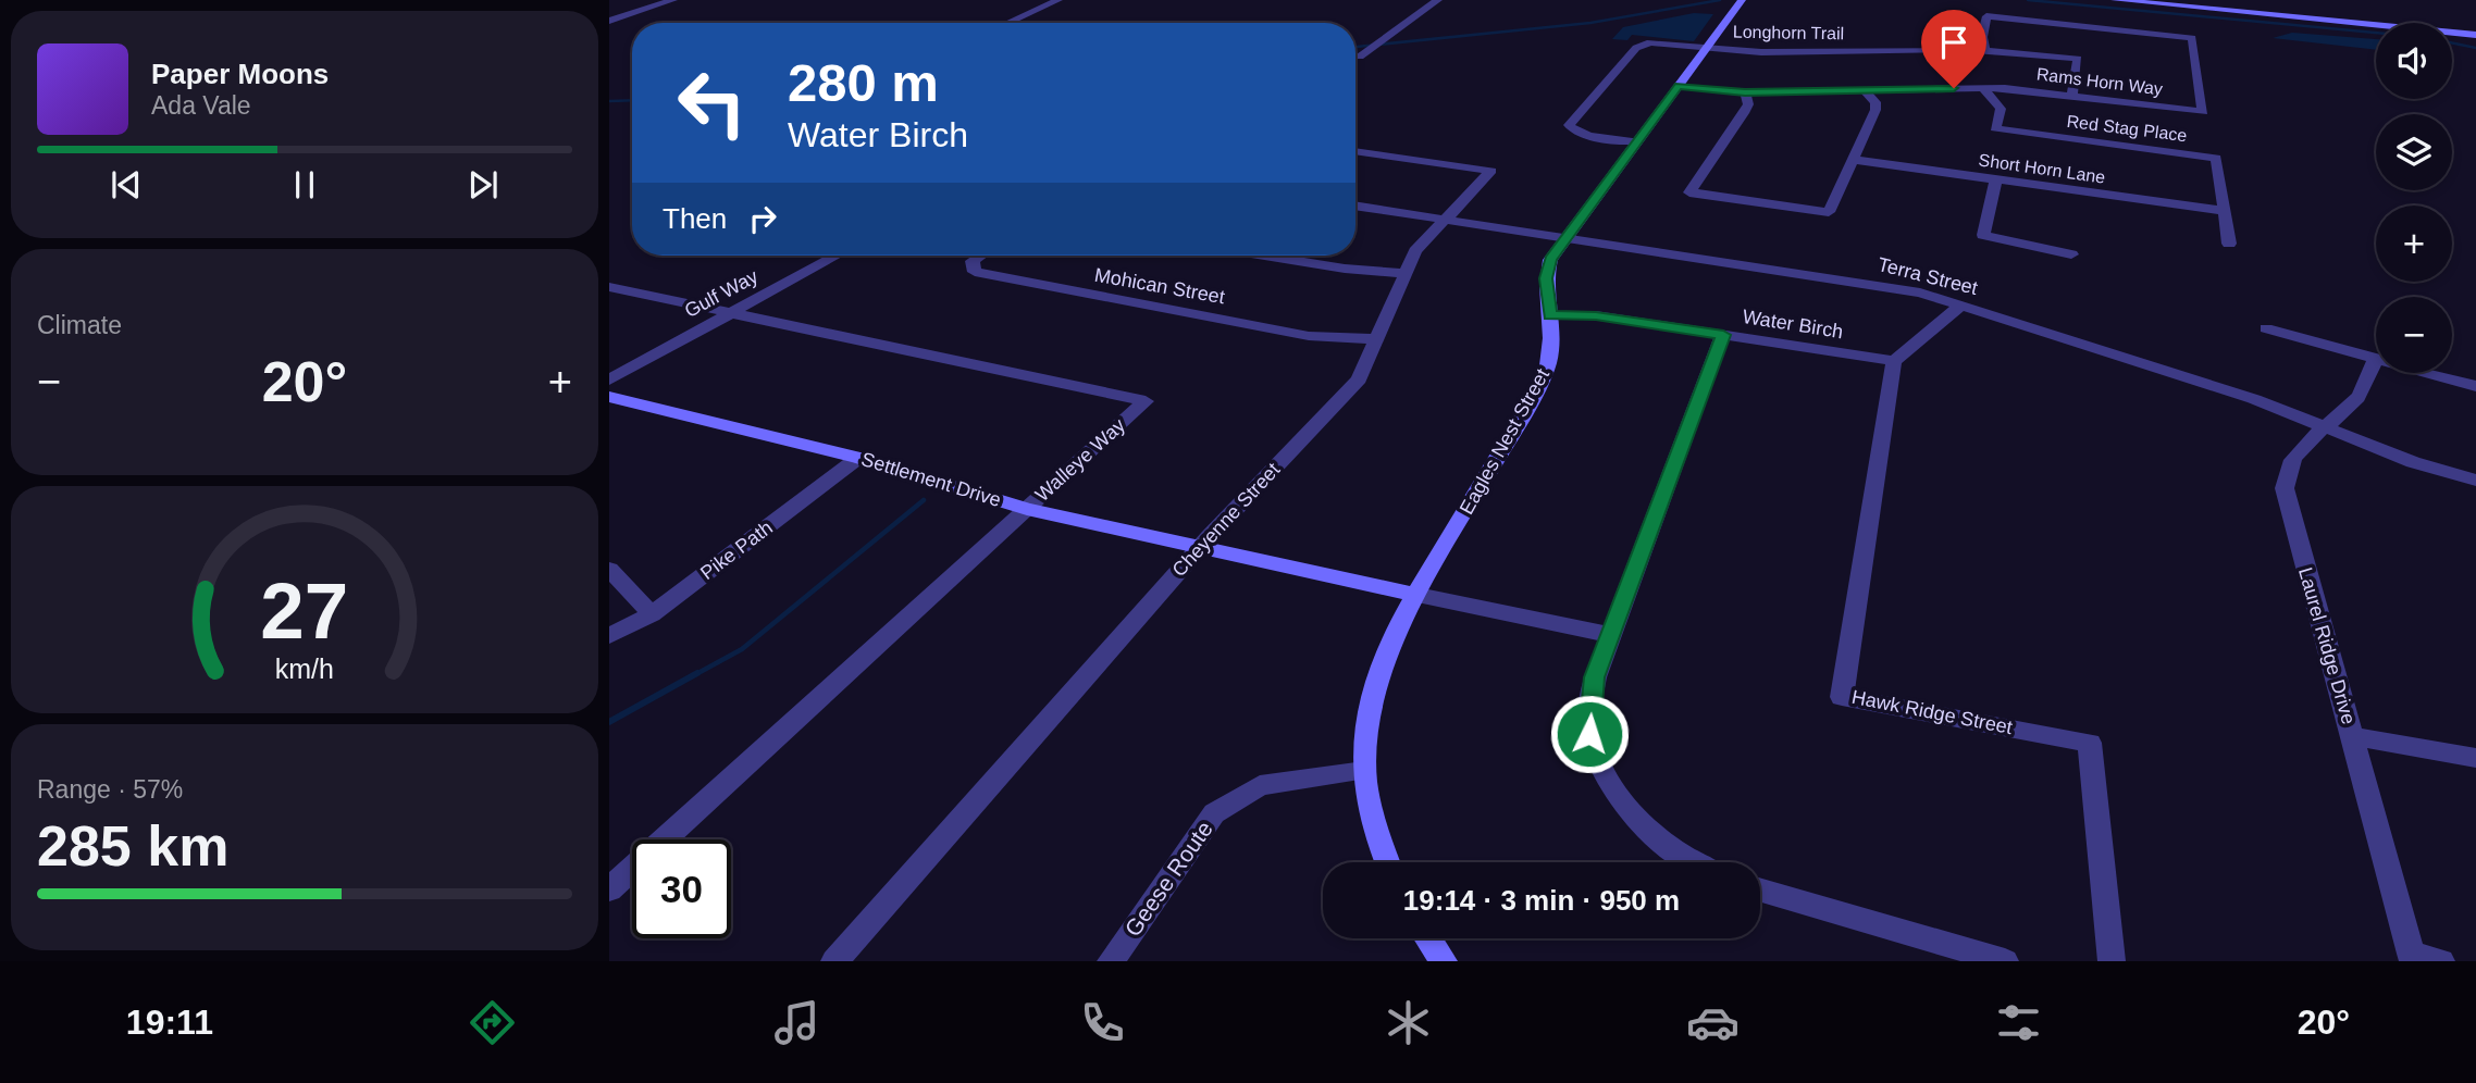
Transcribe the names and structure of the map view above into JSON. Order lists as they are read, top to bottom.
{
  "streets": {
    "street": [
      "Longhorn Trail",
      "Rams Horn Way",
      "Red Stag Place",
      "Short Horn Lane",
      "Terra Street",
      "Mohican Street",
      "Gulf Way",
      "Water Birch",
      "Eagles Nest Street",
      "Walleye Way",
      "Settlement Drive",
      "Cheyenne Street",
      "Pike Path",
      "Laurel Ridge Drive",
      "Hawk Ridge Street",
      "Geese Route"
    ]
  },
  "crossings": [
    ["Longhorn Trail", "Rams Horn Way"],
    ["Longhorn Trail", "Eagles Nest Street"],
    ["Rams Horn Way", "Red Stag Place"],
    ["Rams Horn Way", "Eagles Nest Street"],
    ["Red Stag Place", "Short Horn Lane"],
    ["Terra Street", "Eagles Nest Street"],
    ["Terra Street", "Cheyenne Street"],
    ["Terra Street", "Laurel Ridge Drive"],
    ["Mohican Street", "Cheyenne Street"],
    ["Gulf Way", "Walleye Way"],
    ["Water Birch", "Eagles Nest Street"],
    ["Water Birch", "Hawk Ridge Street"],
    ["Eagles Nest Street", "Settlement Drive"],
    ["Eagles Nest Street", "Geese Route"],
    ["Walleye Way", "Settlement Drive"],
    ["Settlement Drive", "Cheyenne Street"],
    ["Settlement Drive", "Pike Path"]
  ],
  "page": {
    "map_buttons": ["+", "−"],
    "turn": ["280 m", "Water Birch"],
    "song": ["Paper Moons", "Ada Vale"],
    "then": "Then",
    "tile": [
      "Climate",
      ["Range · 57%", "285 km"]
    ],
    "heat": ["−", "20°", "+"],
    "limit": "30",
    "trip": "19:14 · 3 min · 950 m",
    "tabs": ["19:11", "20°"],
    "gauge": ["27", "km/h"]
  }
}
